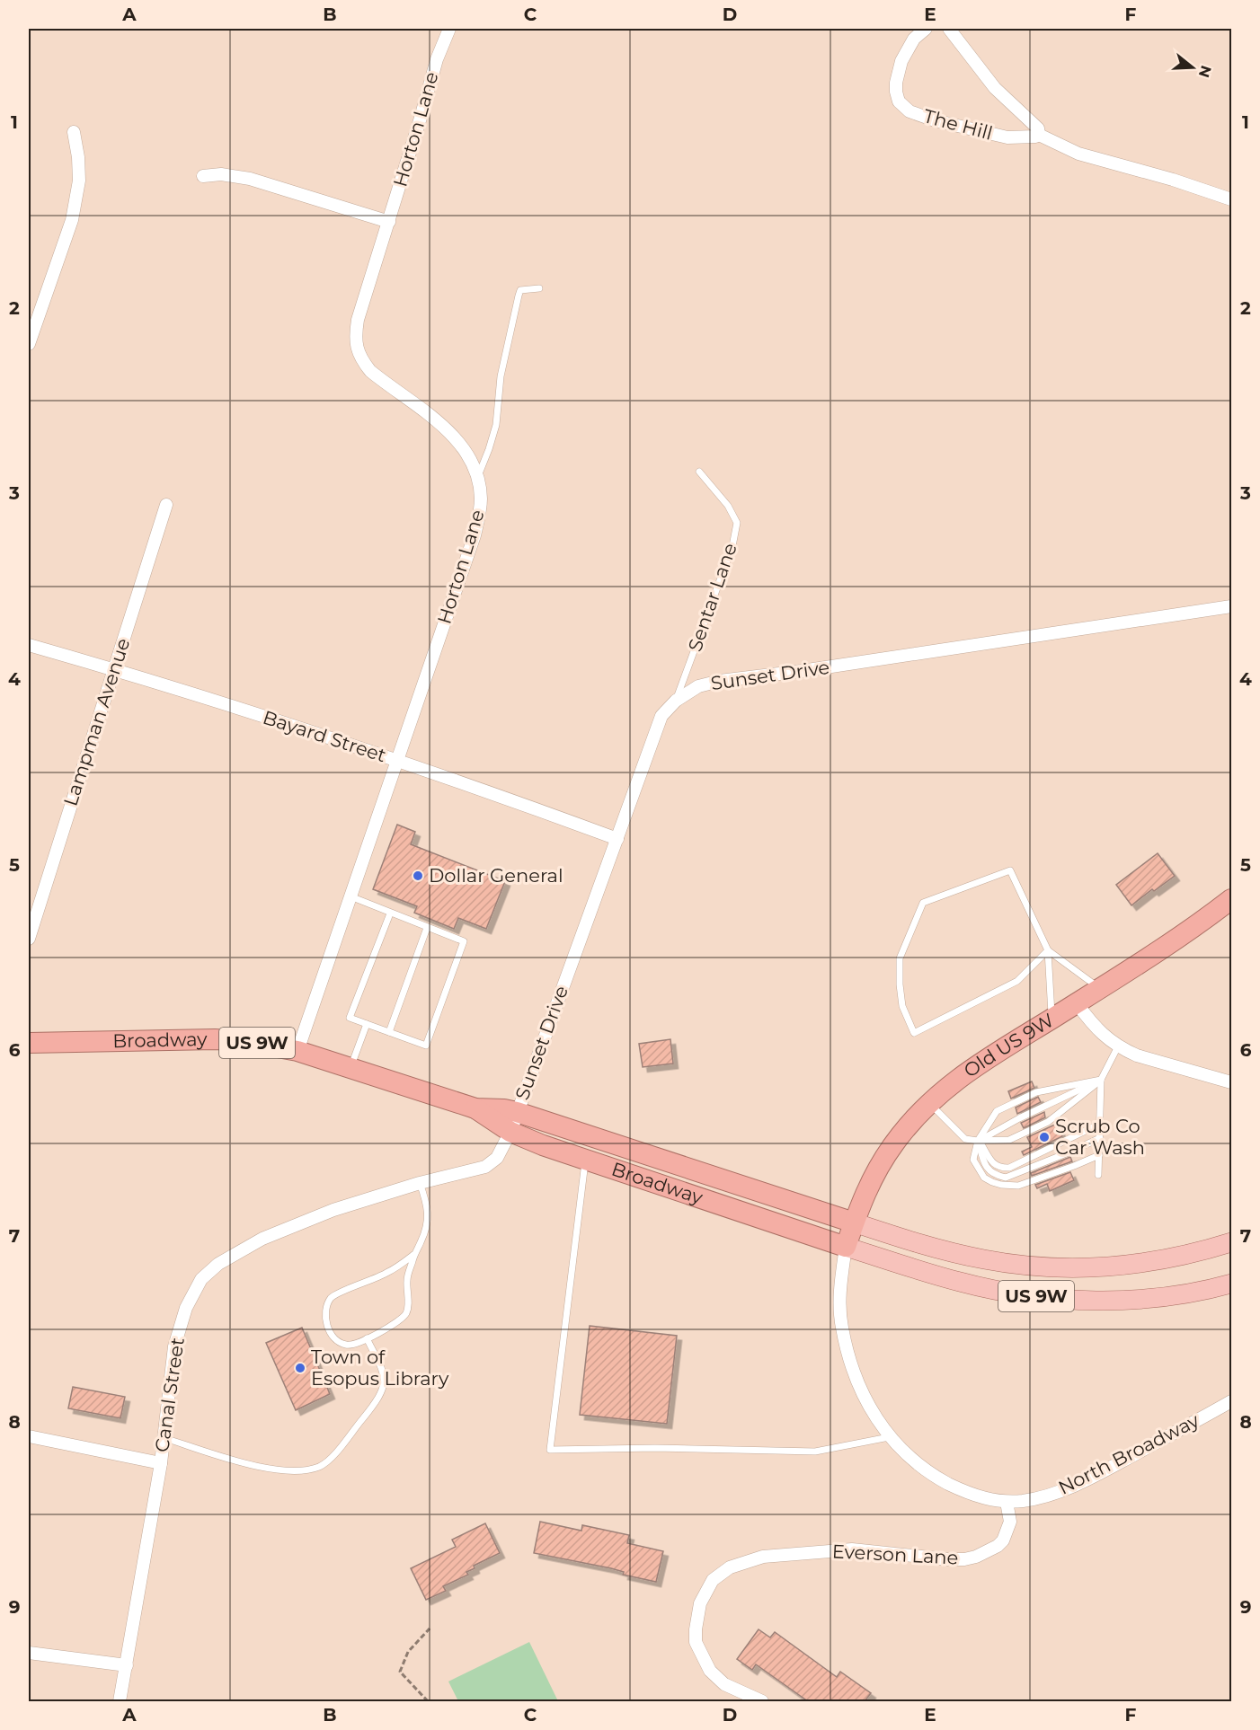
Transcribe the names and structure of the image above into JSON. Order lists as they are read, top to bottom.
{
  "streets": {
    "highway": ["Broadway", "US 9W", "Old US 9W"],
    "street": [
      "The Hill",
      "Horton Lane",
      "Sunset Drive",
      "Lampman Avenue",
      "Bayard Street",
      "Canal Street",
      "North Broadway",
      "Everson Lane"
    ],
    "lane": ["Sentar Lane"]
  },
  "crossings": [
    ["Horton Lane", "Bayard Street"],
    ["Horton Lane", "Broadway"],
    ["Sentar Lane", "Sunset Drive"],
    ["Sunset Drive", "Bayard Street"],
    ["Sunset Drive", "Broadway"],
    ["Sunset Drive", "Canal Street"],
    ["Lampman Avenue", "Bayard Street"],
    ["Broadway", "US 9W"],
    ["Broadway", "Old US 9W"],
    ["Broadway", "Canal Street"],
    ["Broadway", "North Broadway"],
    ["US 9W", "Old US 9W"],
    ["US 9W", "North Broadway"],
    ["Old US 9W", "North Broadway"],
    ["North Broadway", "Everson Lane"]
  ],
  "places": ["Dollar General", "Scrub Co Car Wash", "Town of Esopus Library"],
  "north": "right",
  "grid": {
    "columns": [
      "A",
      "B",
      "C",
      "D",
      "E",
      "F"
    ],
    "rows": [
      "1",
      "2",
      "3",
      "4",
      "5",
      "6",
      "7",
      "8",
      "9"
    ]
  }
}
